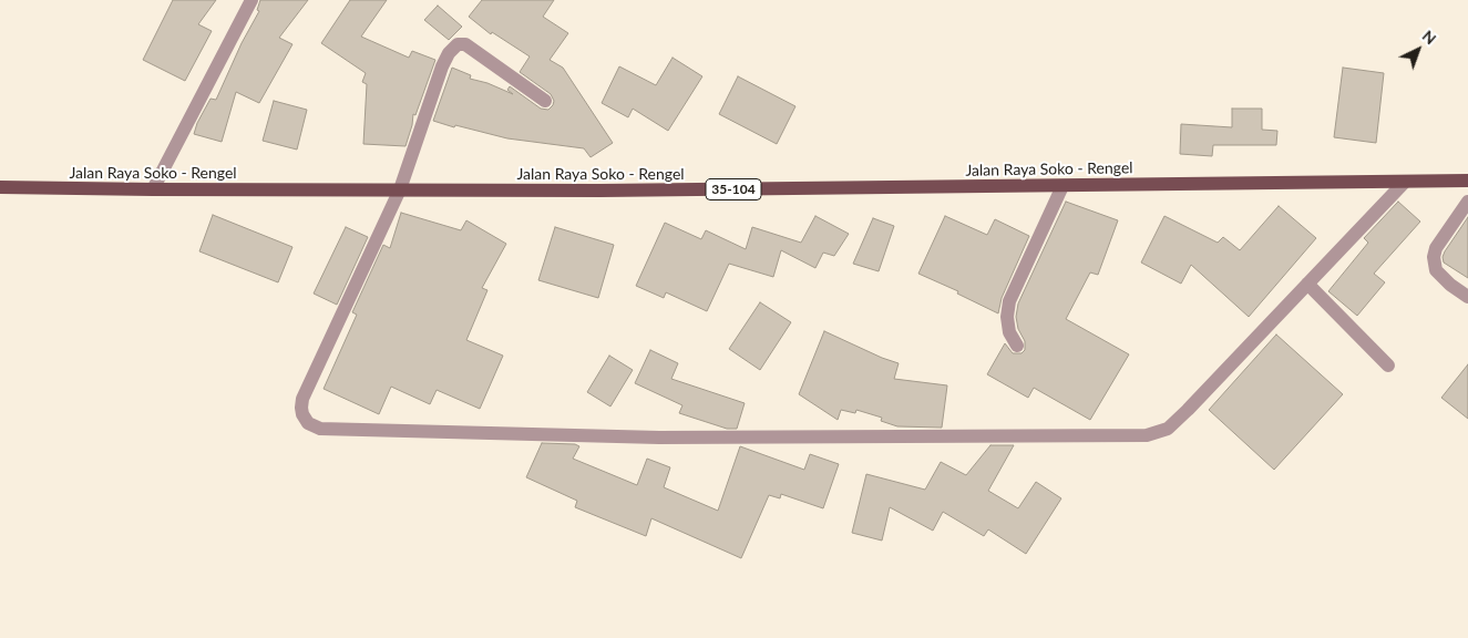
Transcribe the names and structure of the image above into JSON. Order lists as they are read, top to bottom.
{
  "streets": {
    "main road": ["Jalan Raya Soko - Rengel", "35-104"]
  },
  "north": "top right"
}
